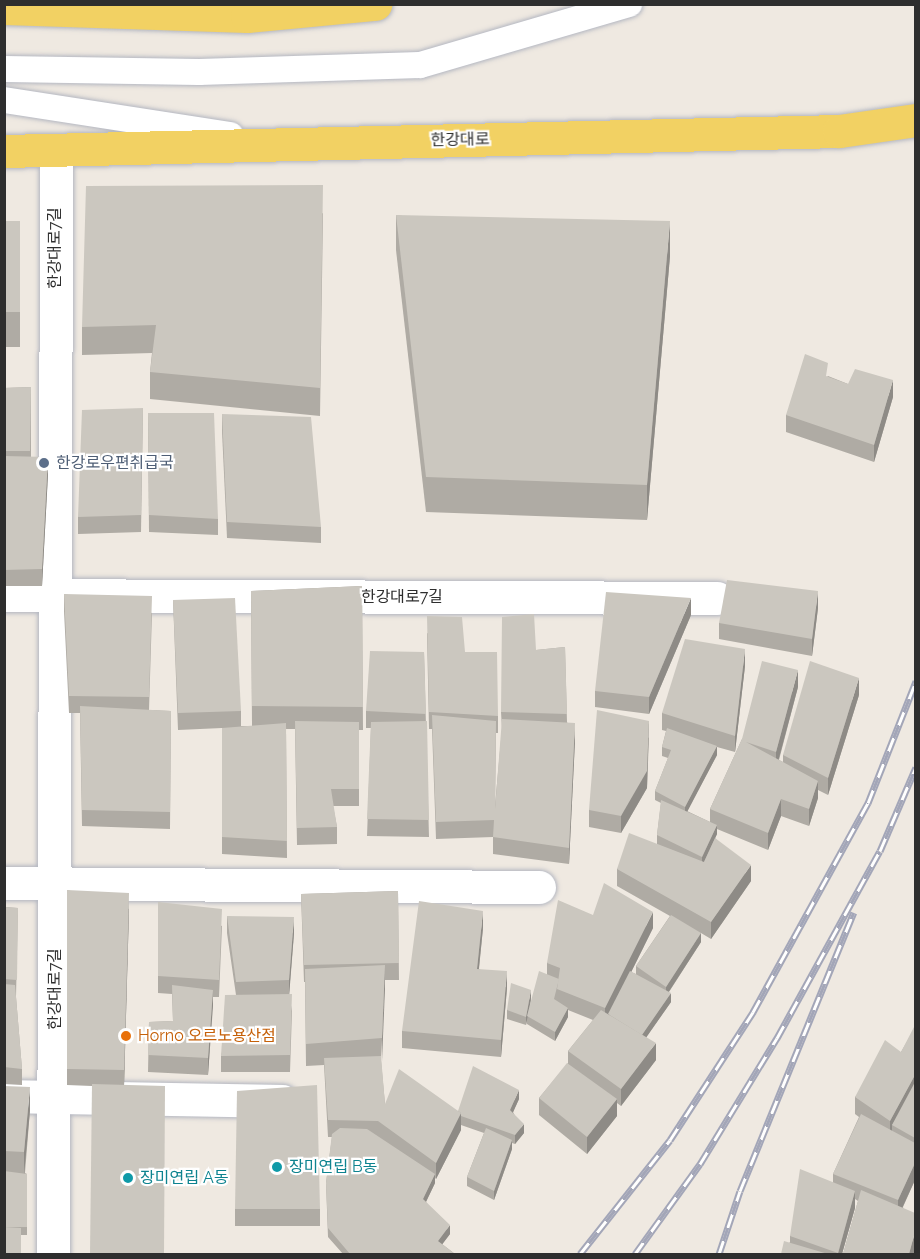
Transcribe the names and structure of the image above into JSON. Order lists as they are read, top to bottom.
{
  "streets": {
    "main road": ["한강대로"],
    "street": ["한강대로7길"]
  },
  "crossings": [
    ["한강대로", "한강대로7길"]
  ],
  "places": [
    "한강로우편취급국",
    "Horno 오르노용산점",
    "장미연립 B동",
    "장미연립 A동"
  ]
}
